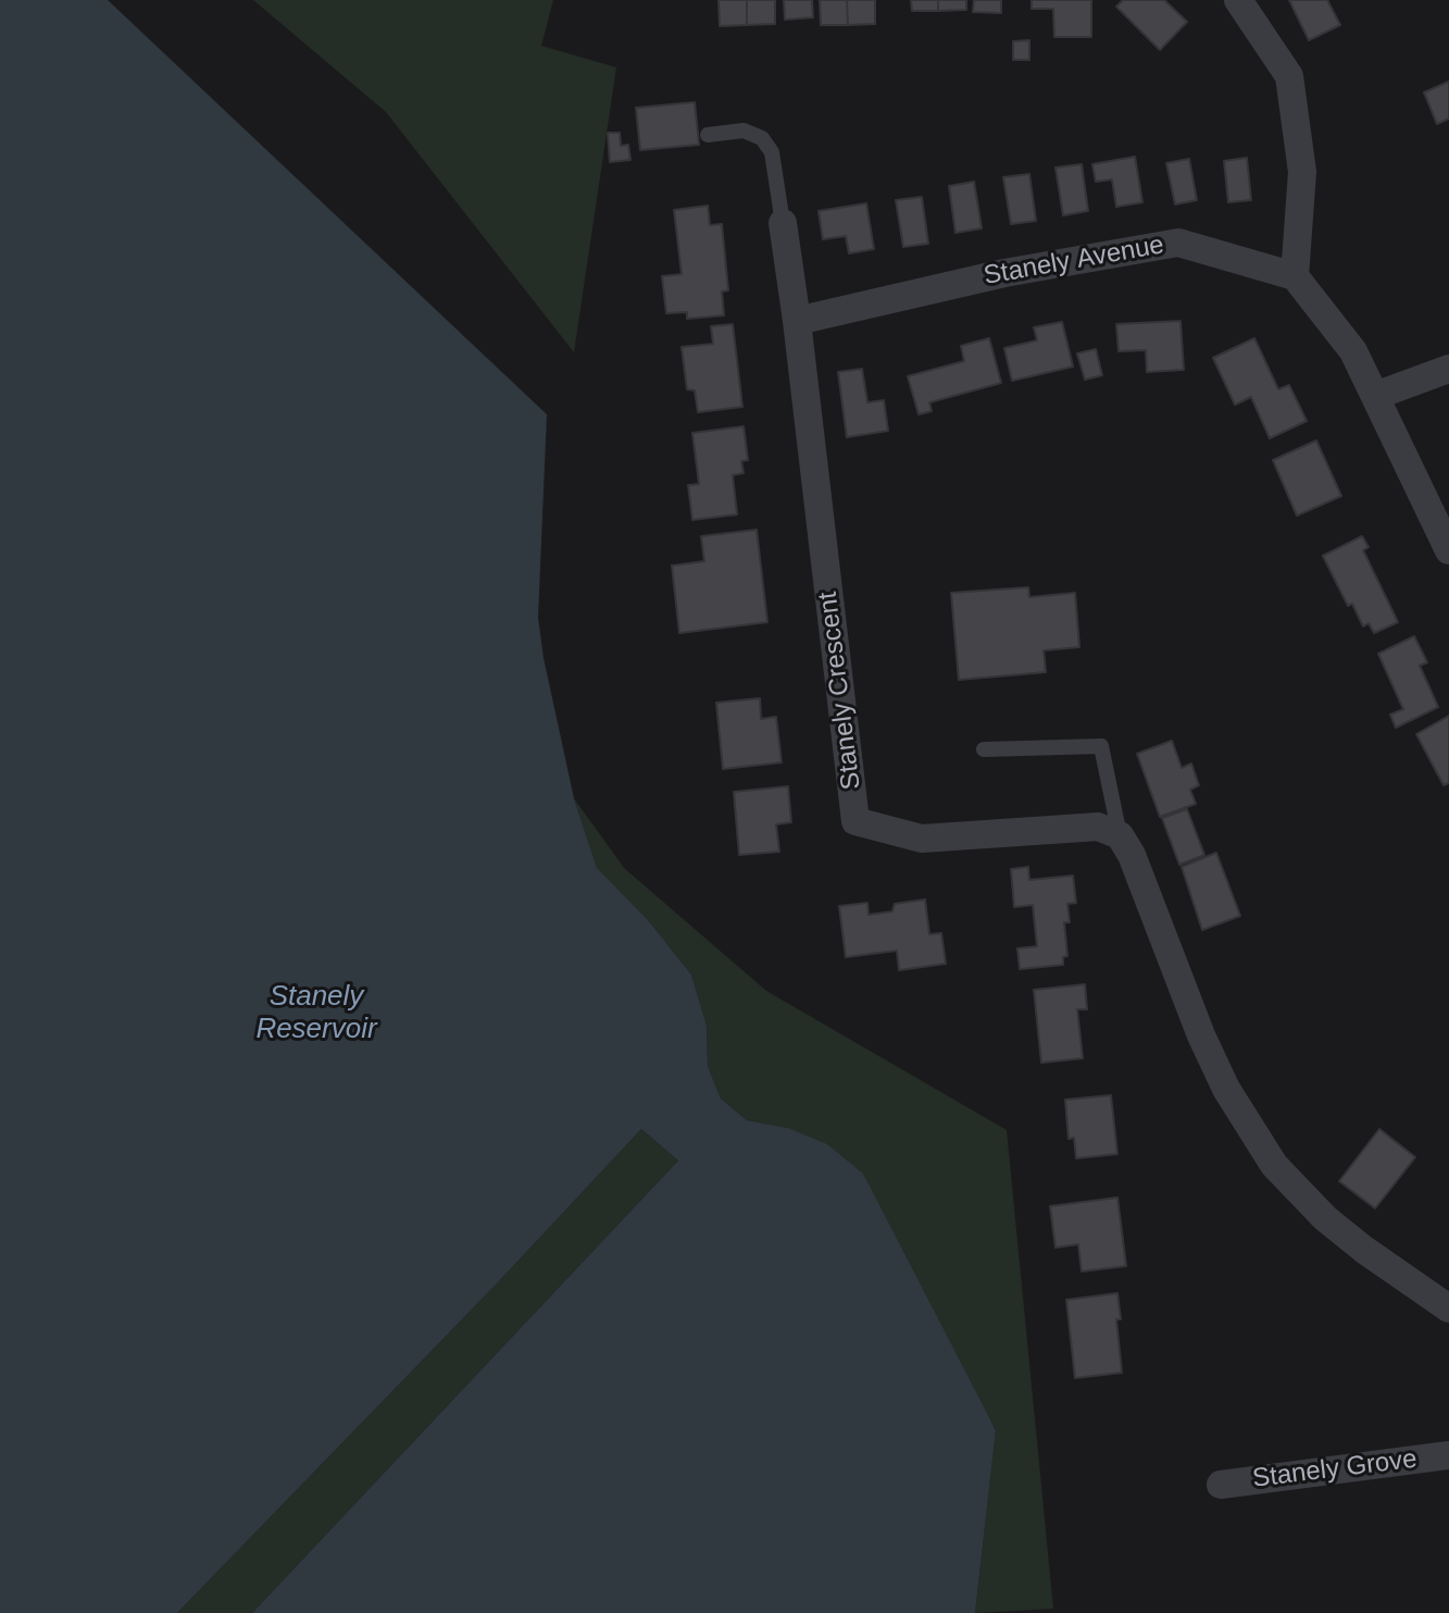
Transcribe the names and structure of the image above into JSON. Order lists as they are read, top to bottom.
{
  "streets": {
    "street": ["Stanely Avenue", "Stanely Crescent", "Stanely Grove"]
  },
  "crossings": [
    ["Stanely Avenue", "Stanely Crescent"]
  ],
  "water": ["Stanely Reservoir"]
}
